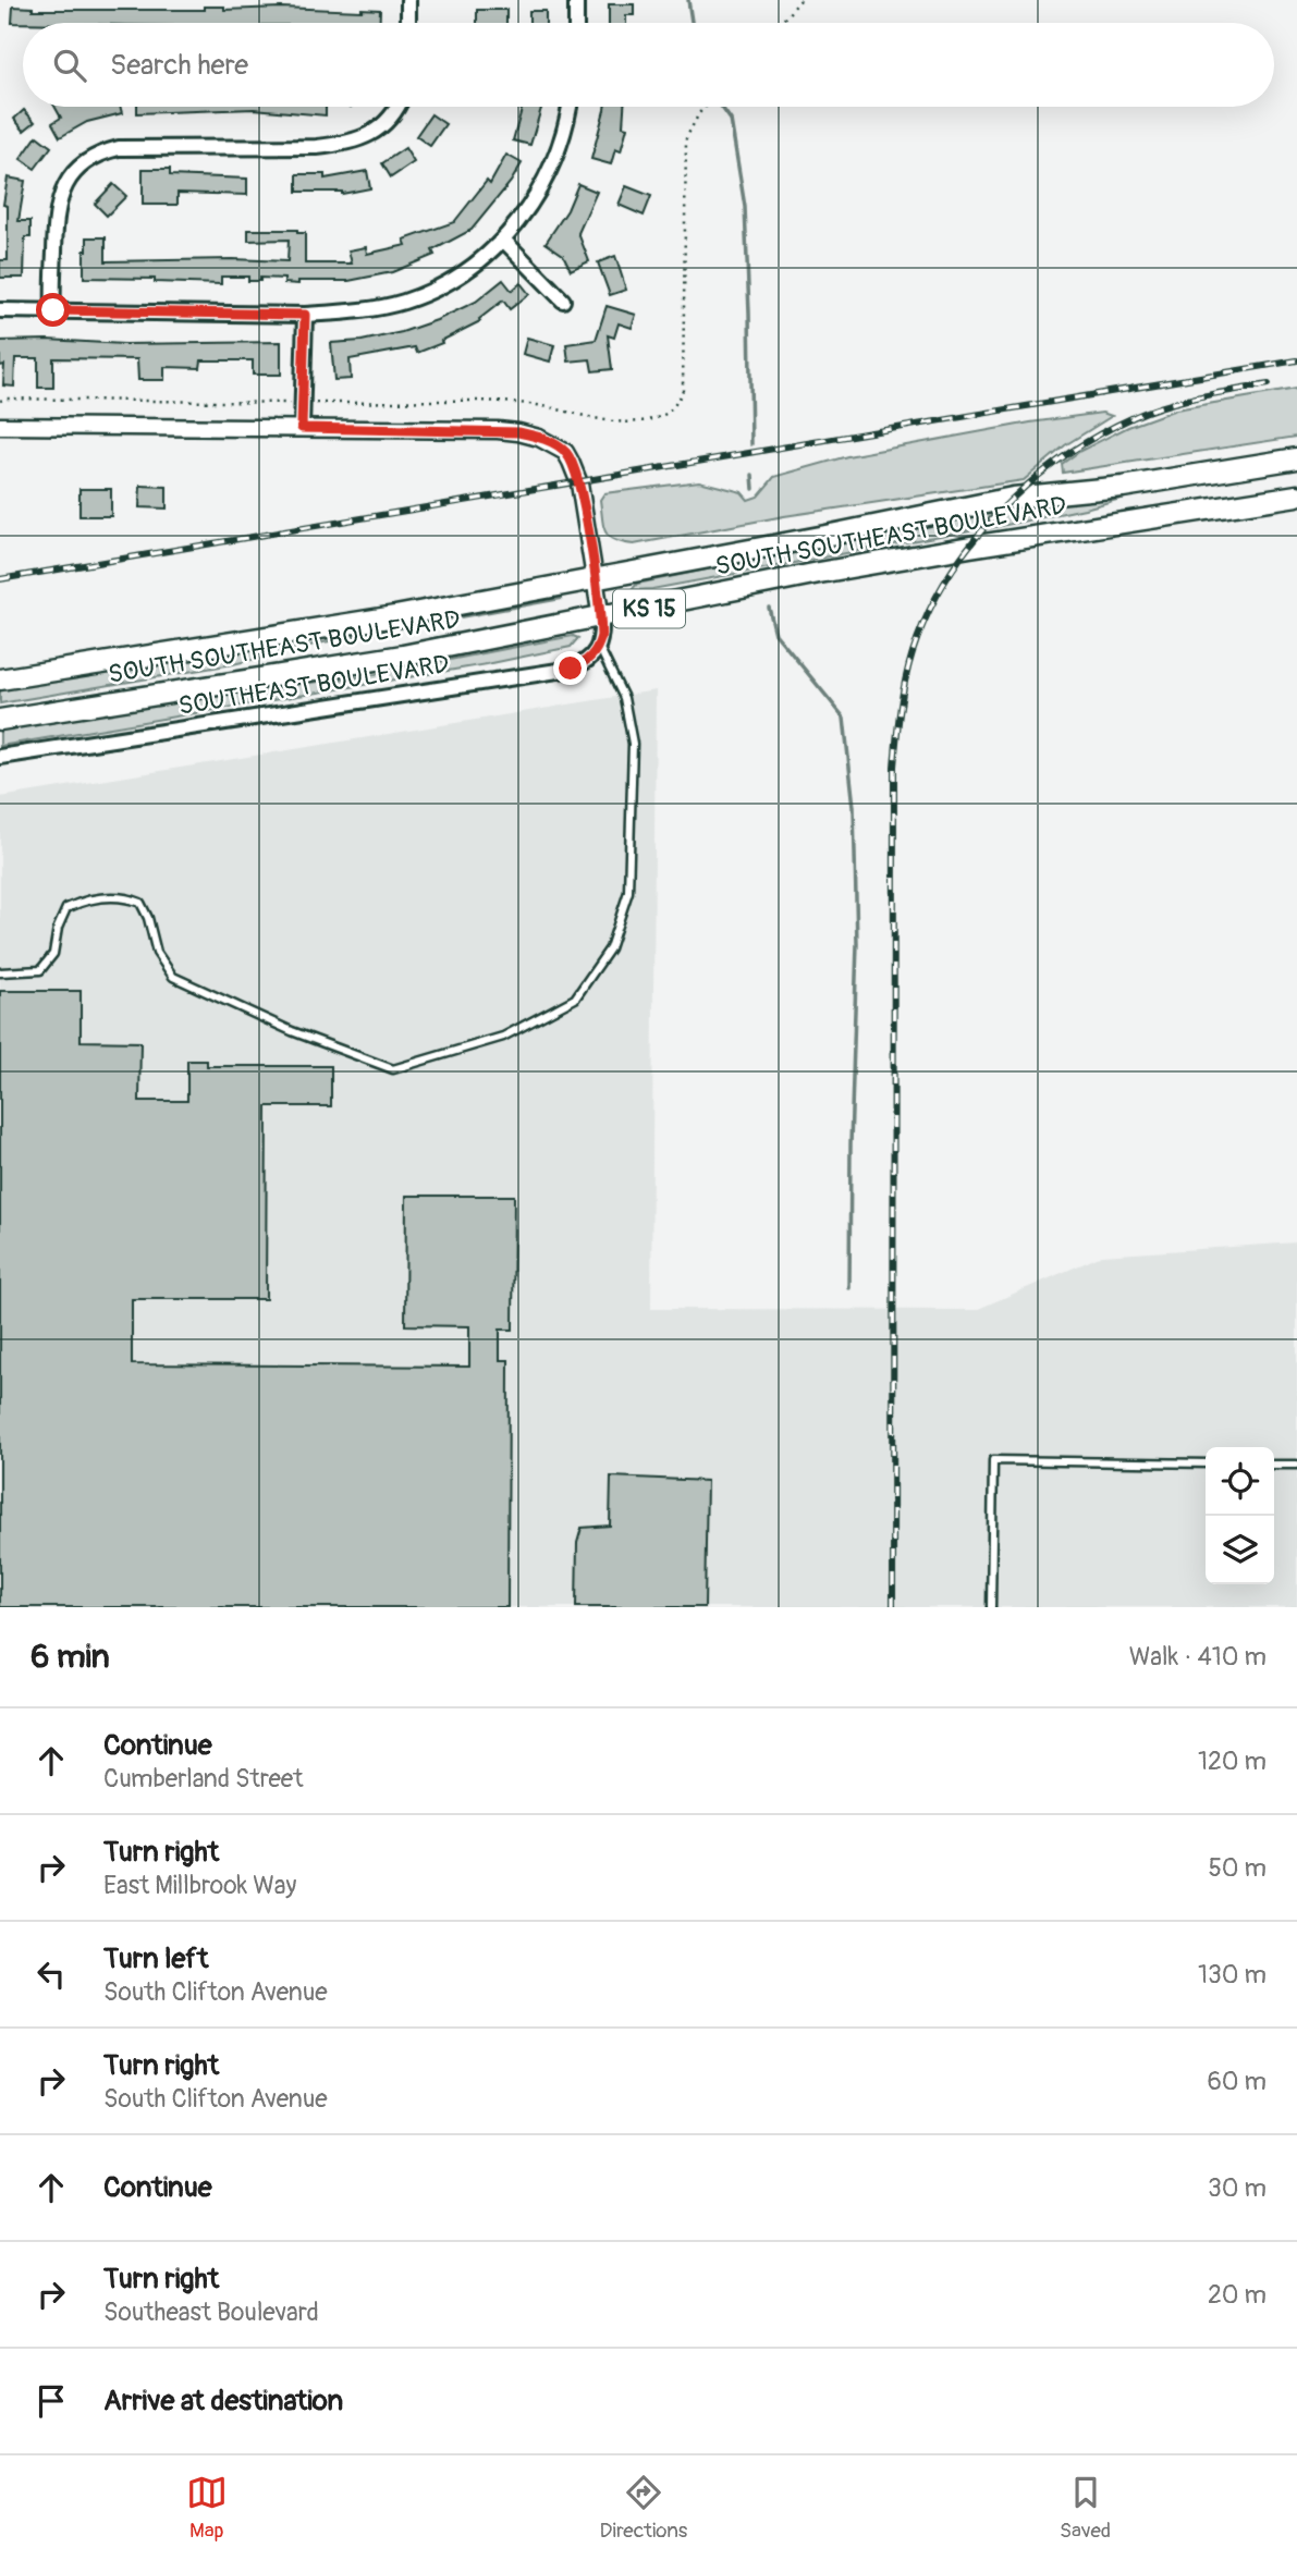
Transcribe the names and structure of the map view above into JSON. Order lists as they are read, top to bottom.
{
  "streets": {
    "main road": ["SOUTH SOUTHEAST BOULEVARD", "KS 15"],
    "street": ["SOUTHEAST BOULEVARD"]
  },
  "page": {
    "search": "Search here",
    "heading": ["6 min", "Walk · 410 m"],
    "list": [
      ["Continue", "Cumberland Street", "120 m"],
      ["Turn right", "East Millbrook Way", "50 m"],
      ["Turn left", "South Clifton Avenue", "130 m"],
      ["Turn right", "South Clifton Avenue", "60 m"],
      ["Continue", "30 m"],
      ["Turn right", "Southeast Boulevard", "20 m"],
      "Arrive at destination"
    ],
    "nav": ["Map", "Directions", "Saved"]
  }
}
